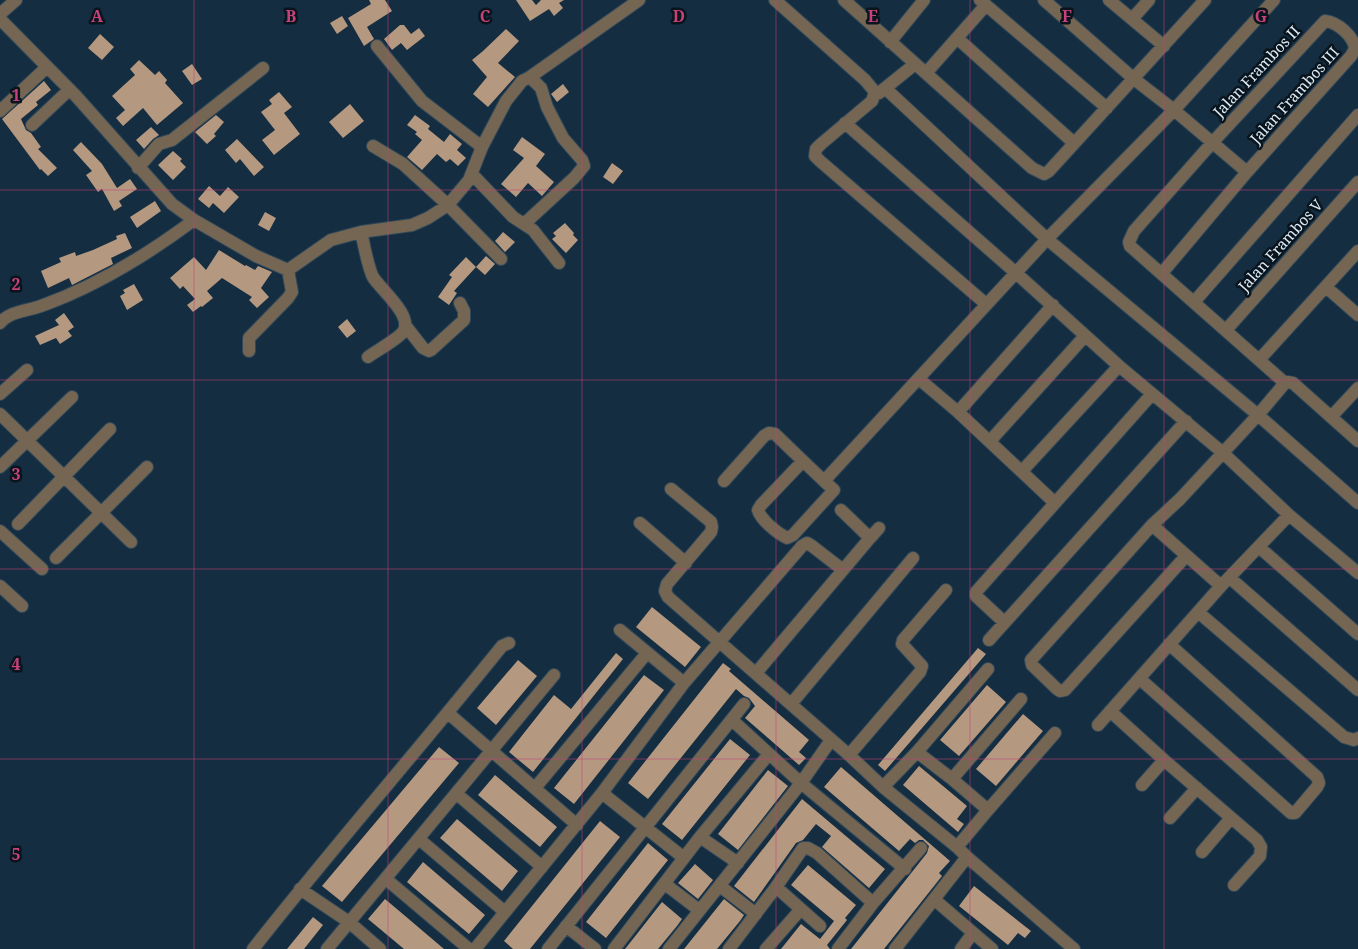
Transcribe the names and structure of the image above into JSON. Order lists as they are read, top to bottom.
{
  "streets": {
    "street": ["Jalan Frambos II", "Jalan Frambos III", "Jalan Frambos V"]
  },
  "crossings": [
    ["Jalan Frambos II", "Jalan Frambos III"],
    ["Jalan Frambos II", "Jalan Frambos V"]
  ],
  "grid": {
    "columns": [
      "A",
      "B",
      "C",
      "D",
      "E",
      "F",
      "G"
    ],
    "rows": [
      "1",
      "2",
      "3",
      "4",
      "5"
    ]
  }
}
